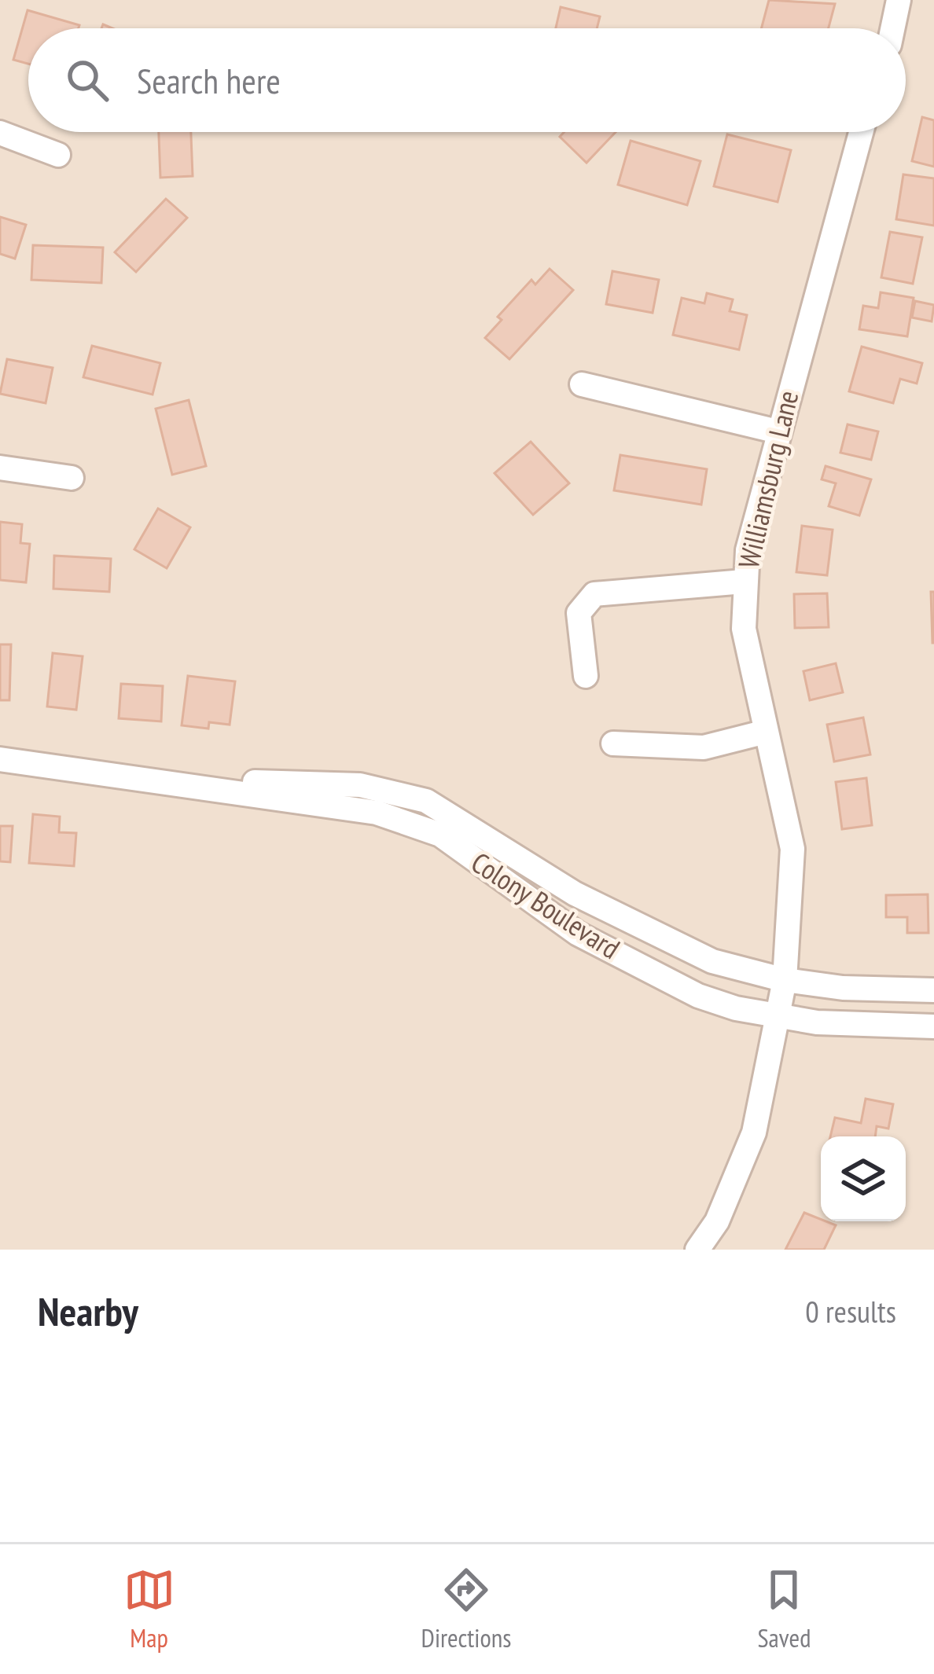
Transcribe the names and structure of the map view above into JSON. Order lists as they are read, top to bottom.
{
  "streets": {
    "street": ["Williamsburg Lane", "Colony Boulevard"]
  },
  "crossings": [
    ["Williamsburg Lane", "Colony Boulevard"]
  ],
  "page": {
    "search": "Search here",
    "heading": ["Nearby", "0 results"],
    "nav": ["Map", "Directions", "Saved"]
  }
}
